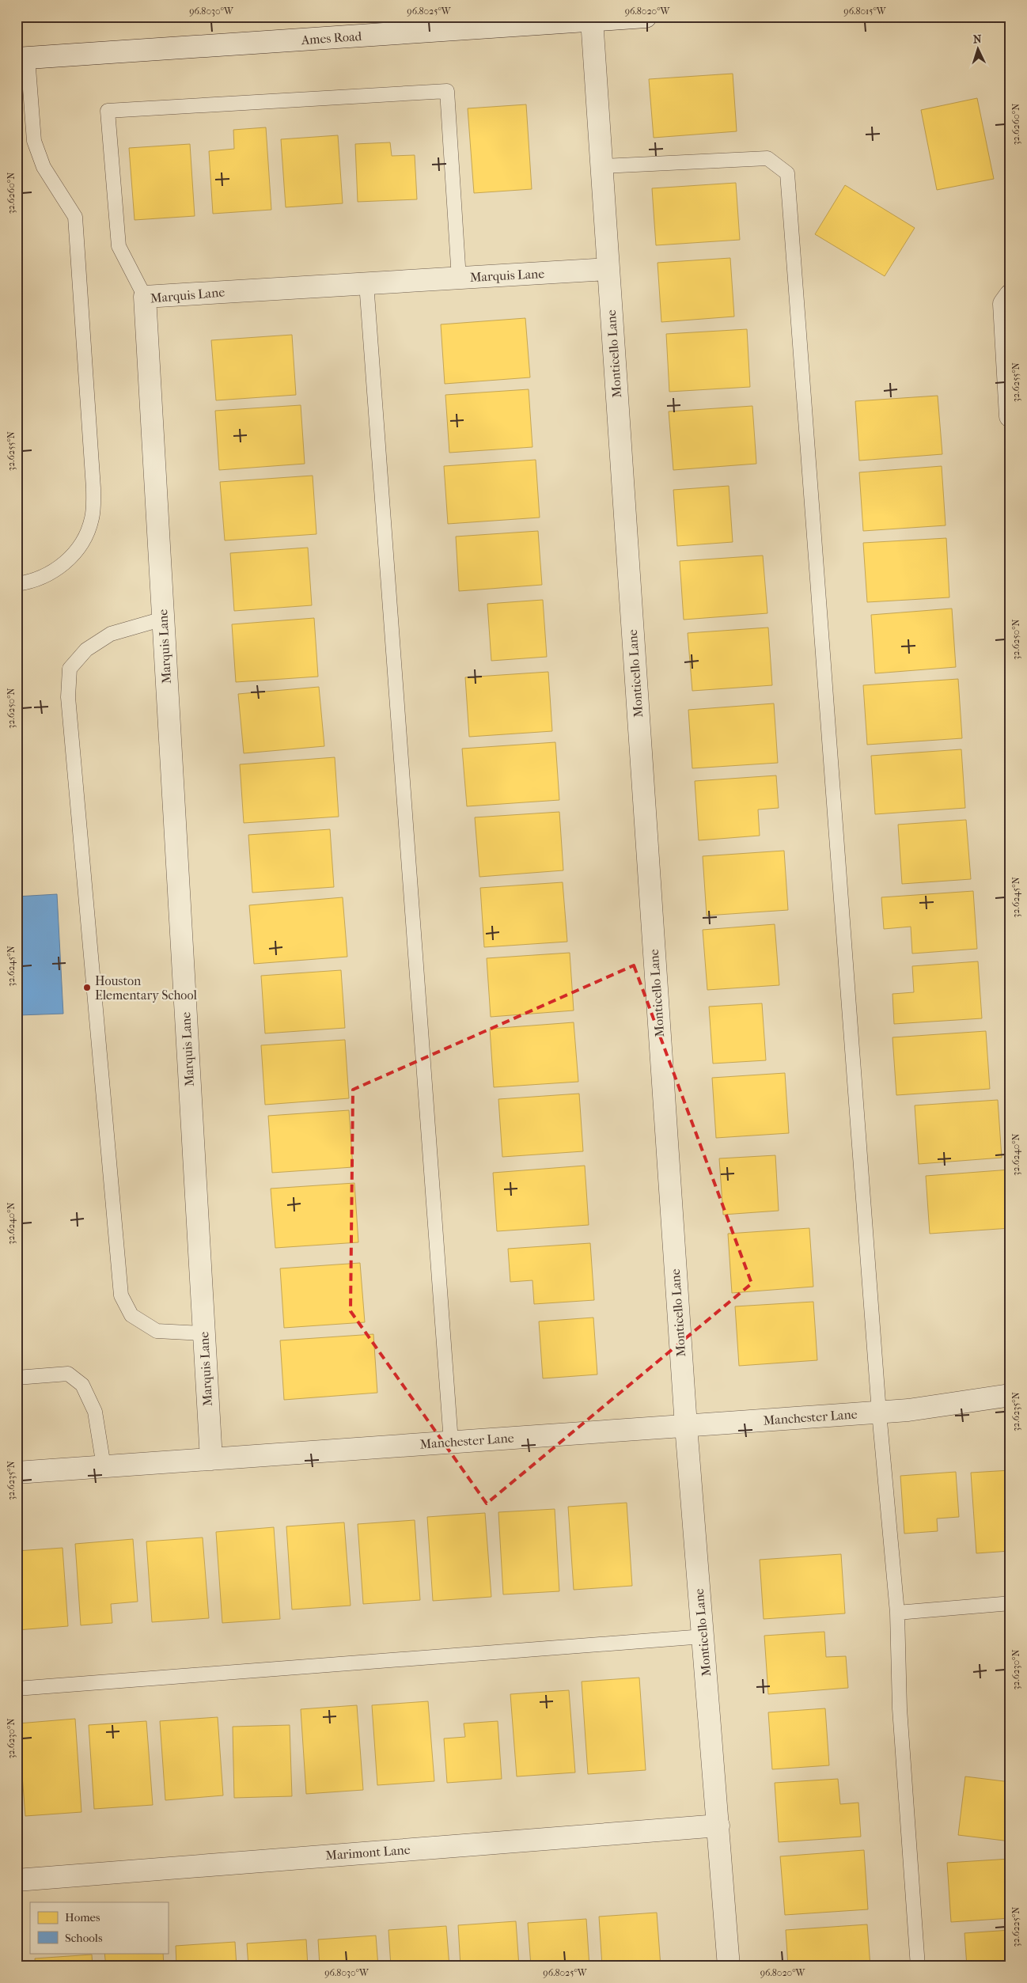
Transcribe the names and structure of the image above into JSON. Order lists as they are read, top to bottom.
{
  "streets": {
    "street": [
      "Ames Road",
      "Marquis Lane",
      "Monticello Lane",
      "Manchester Lane",
      "Marimont Lane"
    ]
  },
  "crossings": [
    ["Ames Road", "Monticello Lane"],
    ["Marquis Lane", "Monticello Lane"],
    ["Marquis Lane", "Manchester Lane"],
    ["Monticello Lane", "Manchester Lane"],
    ["Monticello Lane", "Marimont Lane"]
  ],
  "places": ["Houston Elementary School"],
  "legend": ["Homes", "Schools"],
  "north": "top",
  "coordinates": [
    "96.8030°W",
    "96.8025°W",
    "96.8020°W",
    "96.8015°W",
    "32.6260°N",
    "32.6255°N",
    "32.6250°N",
    "32.6245°N",
    "32.6240°N",
    "32.6235°N",
    "32.6230°N",
    "32.6225°N"
  ]
}
